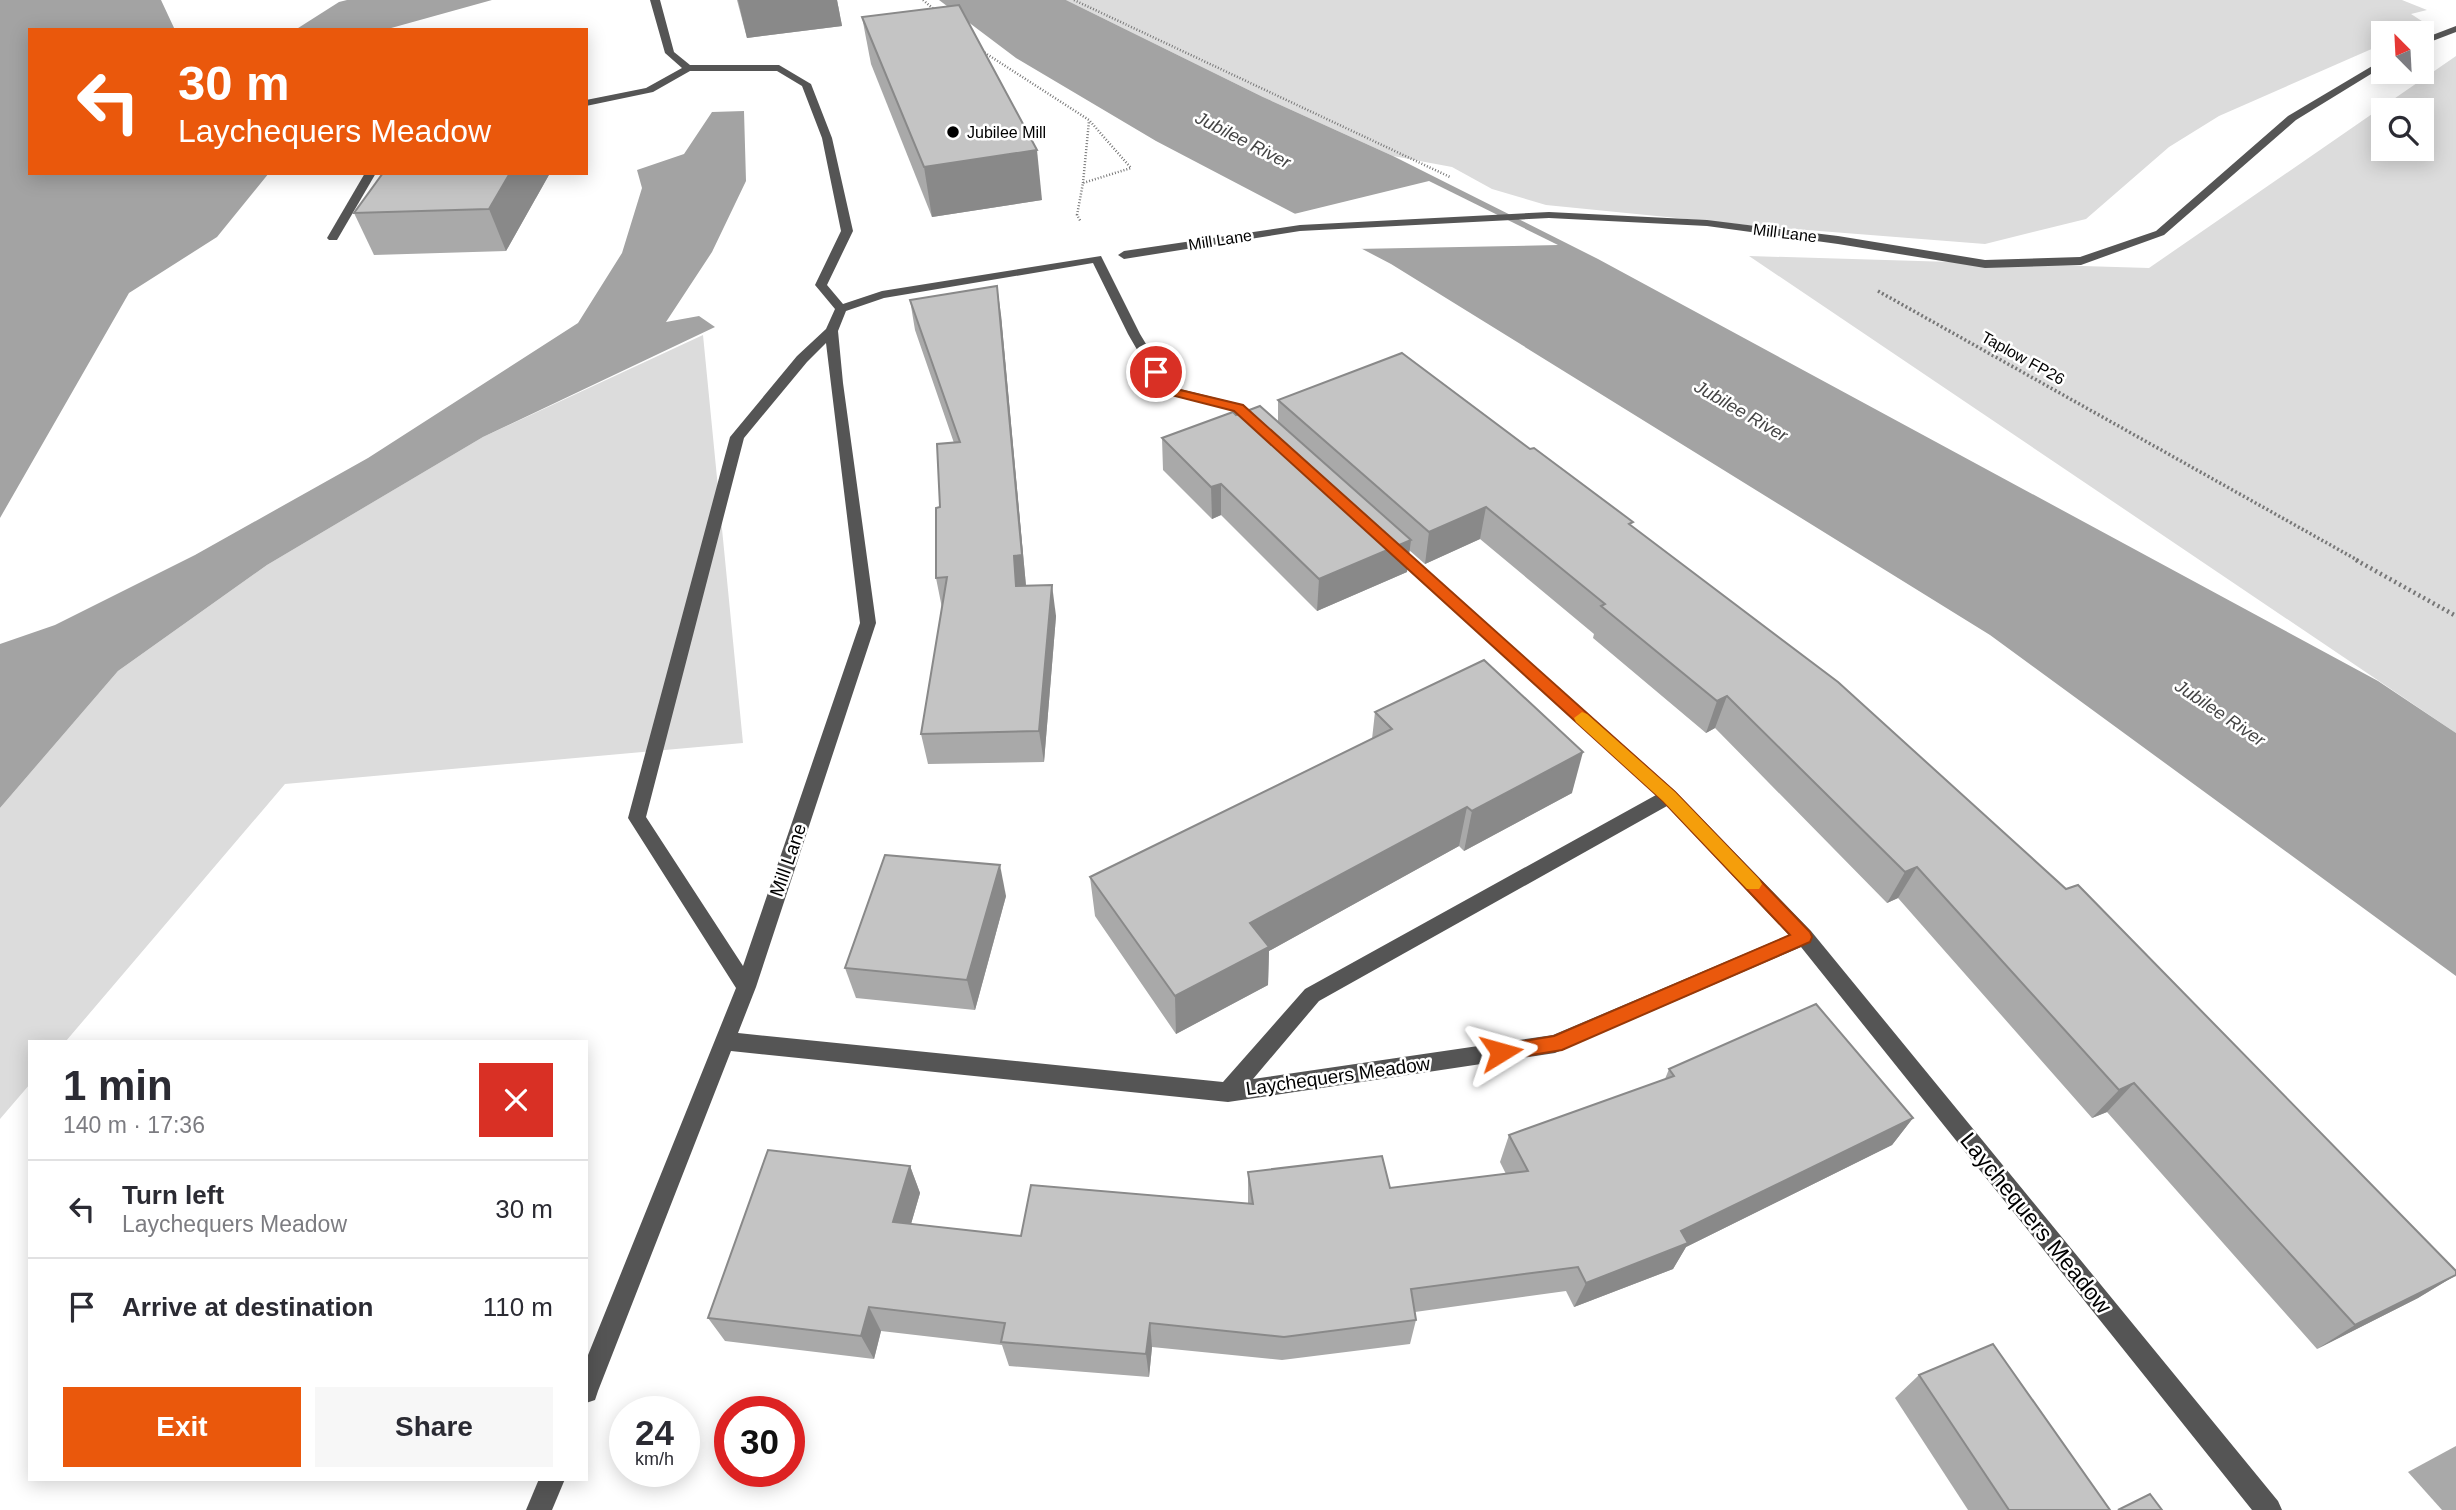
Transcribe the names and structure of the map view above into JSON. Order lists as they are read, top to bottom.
{
  "streets": {
    "street": ["Mill Lane", "Laychequers Meadow"],
    "path": ["Taplow FP26"]
  },
  "crossings": [
    ["Mill Lane", "Laychequers Meadow"]
  ],
  "water": ["Jubilee River"],
  "places": ["Jubilee Mill"],
  "north": "top left",
  "page": {
    "turn": ["30 m", "Laychequers Meadow"],
    "heading": ["1 min", "140 m · 17:36"],
    "list": [
      {
        "name": "Turn left",
        "note": "Laychequers Meadow",
        "value": "30 m"
      },
      {
        "name": "Arrive at destination",
        "value": "110 m"
      }
    ],
    "buttons": ["Exit", "Share"],
    "speed": "24 km/h",
    "limit": "30"
  }
}
